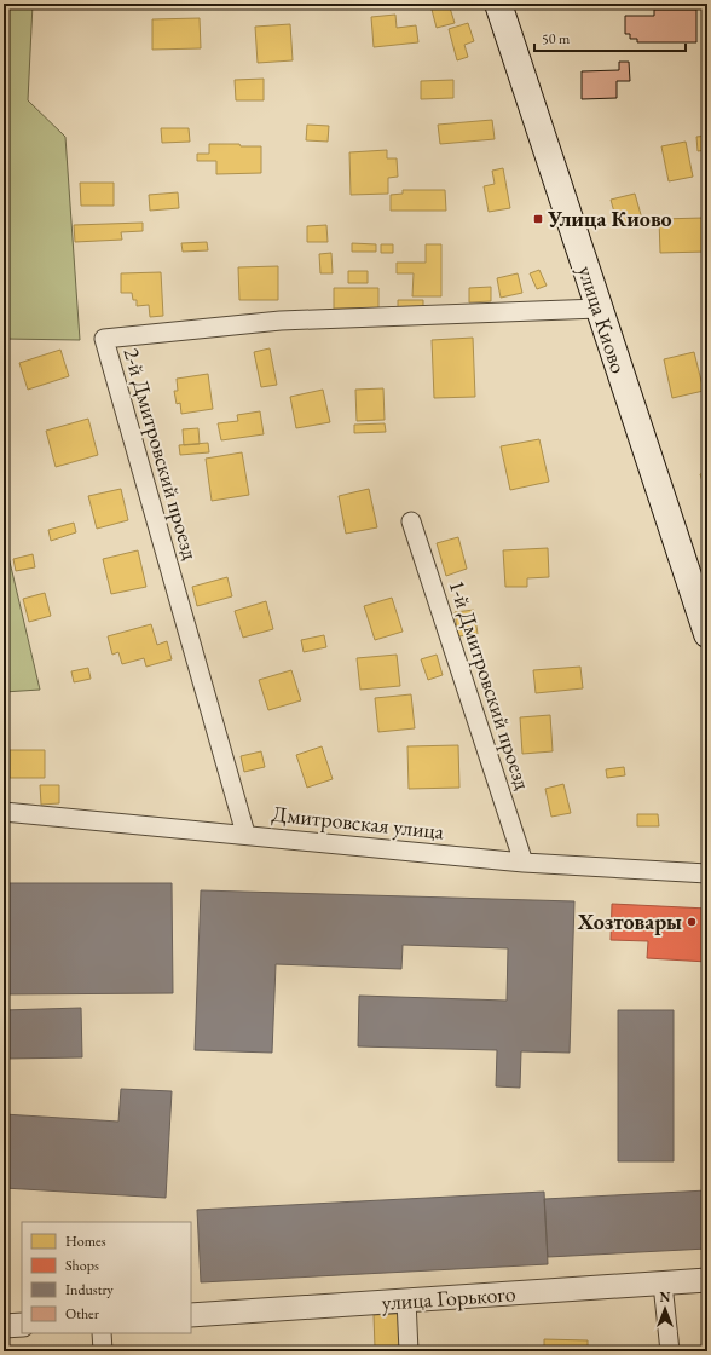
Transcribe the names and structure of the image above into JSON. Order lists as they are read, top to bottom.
{
  "streets": {
    "main road": ["улица Киово"],
    "street": [
      "2-й Дмитровский проезд",
      "1-й Дмитровский проезд",
      "Дмитровская улица",
      "улица Горького"
    ]
  },
  "crossings": [
    ["улица Киово", "2-й Дмитровский проезд"],
    ["2-й Дмитровский проезд", "Дмитровская улица"],
    ["1-й Дмитровский проезд", "Дмитровская улица"]
  ],
  "places": {
    "transit": ["Улица Киово"],
    "other": ["Хозтовары"]
  },
  "legend": [
    "Homes",
    "Shops",
    "Industry",
    "Other"
  ],
  "scale_bar": "50 m",
  "north": "top"
}
